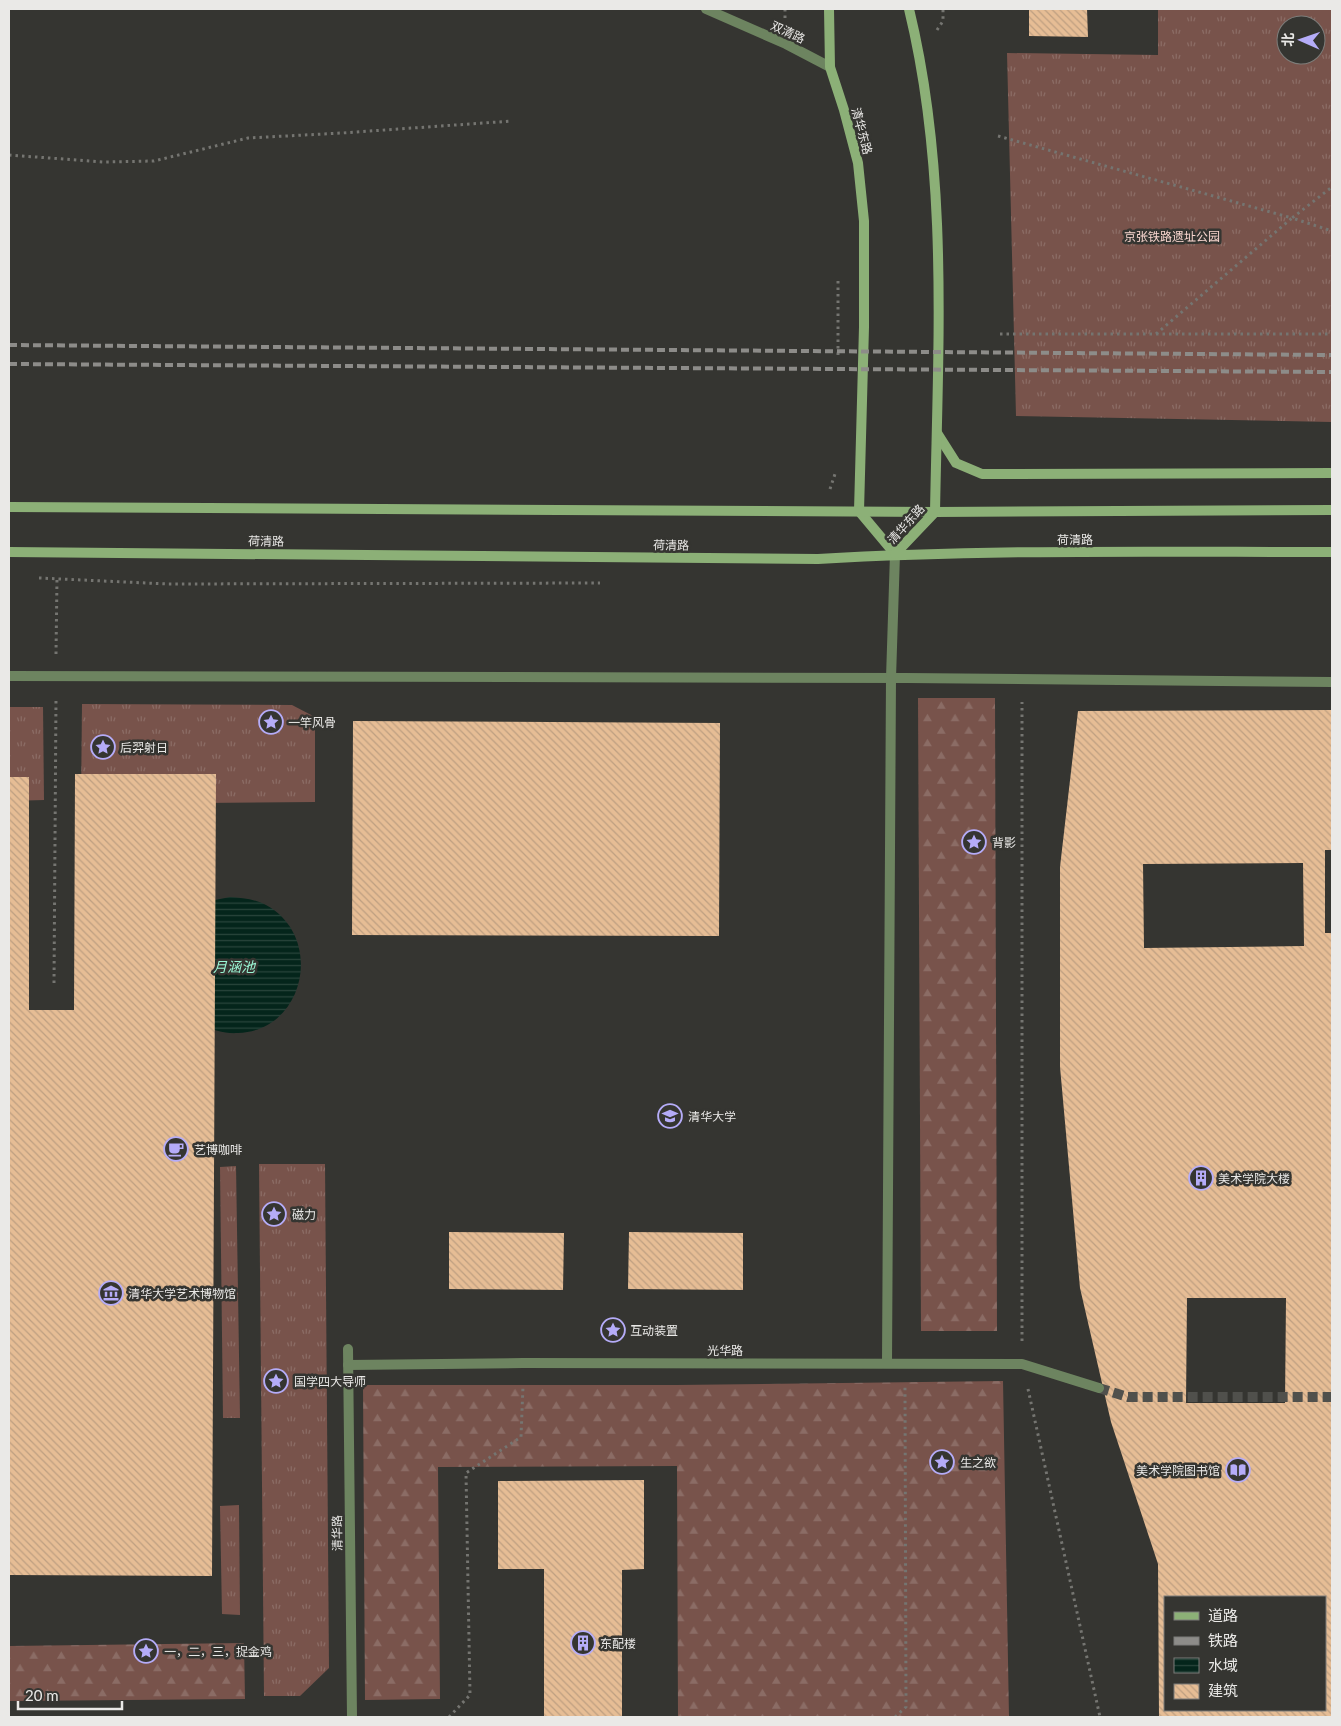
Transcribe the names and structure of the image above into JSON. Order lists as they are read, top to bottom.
{
  "streets": {
    "main road": ["清华东路", "荷清路"],
    "street": ["双清路", "光华路", "清华路"]
  },
  "crossings": [
    ["双清路", "清华东路"],
    ["清华东路", "荷清路"],
    ["光华路", "清华路"]
  ],
  "water": ["月涵池"],
  "parks": ["京张铁路遗址公园"],
  "places": {
    "place": [
      "一竿风骨",
      "后羿射日",
      "背影",
      "磁力",
      "互动装置",
      "国学四大导师",
      "生之欲",
      "一，二，三，捉金鸡"
    ],
    "school or university": ["清华大学"],
    "cafe": ["艺博咖啡"],
    "building": ["美术学院大楼", "东配楼"],
    "museum": ["清华大学艺术博物馆"],
    "library": ["美术学院图书馆"]
  },
  "legend": [
    "道路",
    "铁路",
    "水域",
    "建筑"
  ],
  "scale_bar": "20 m",
  "north": "left"
}
